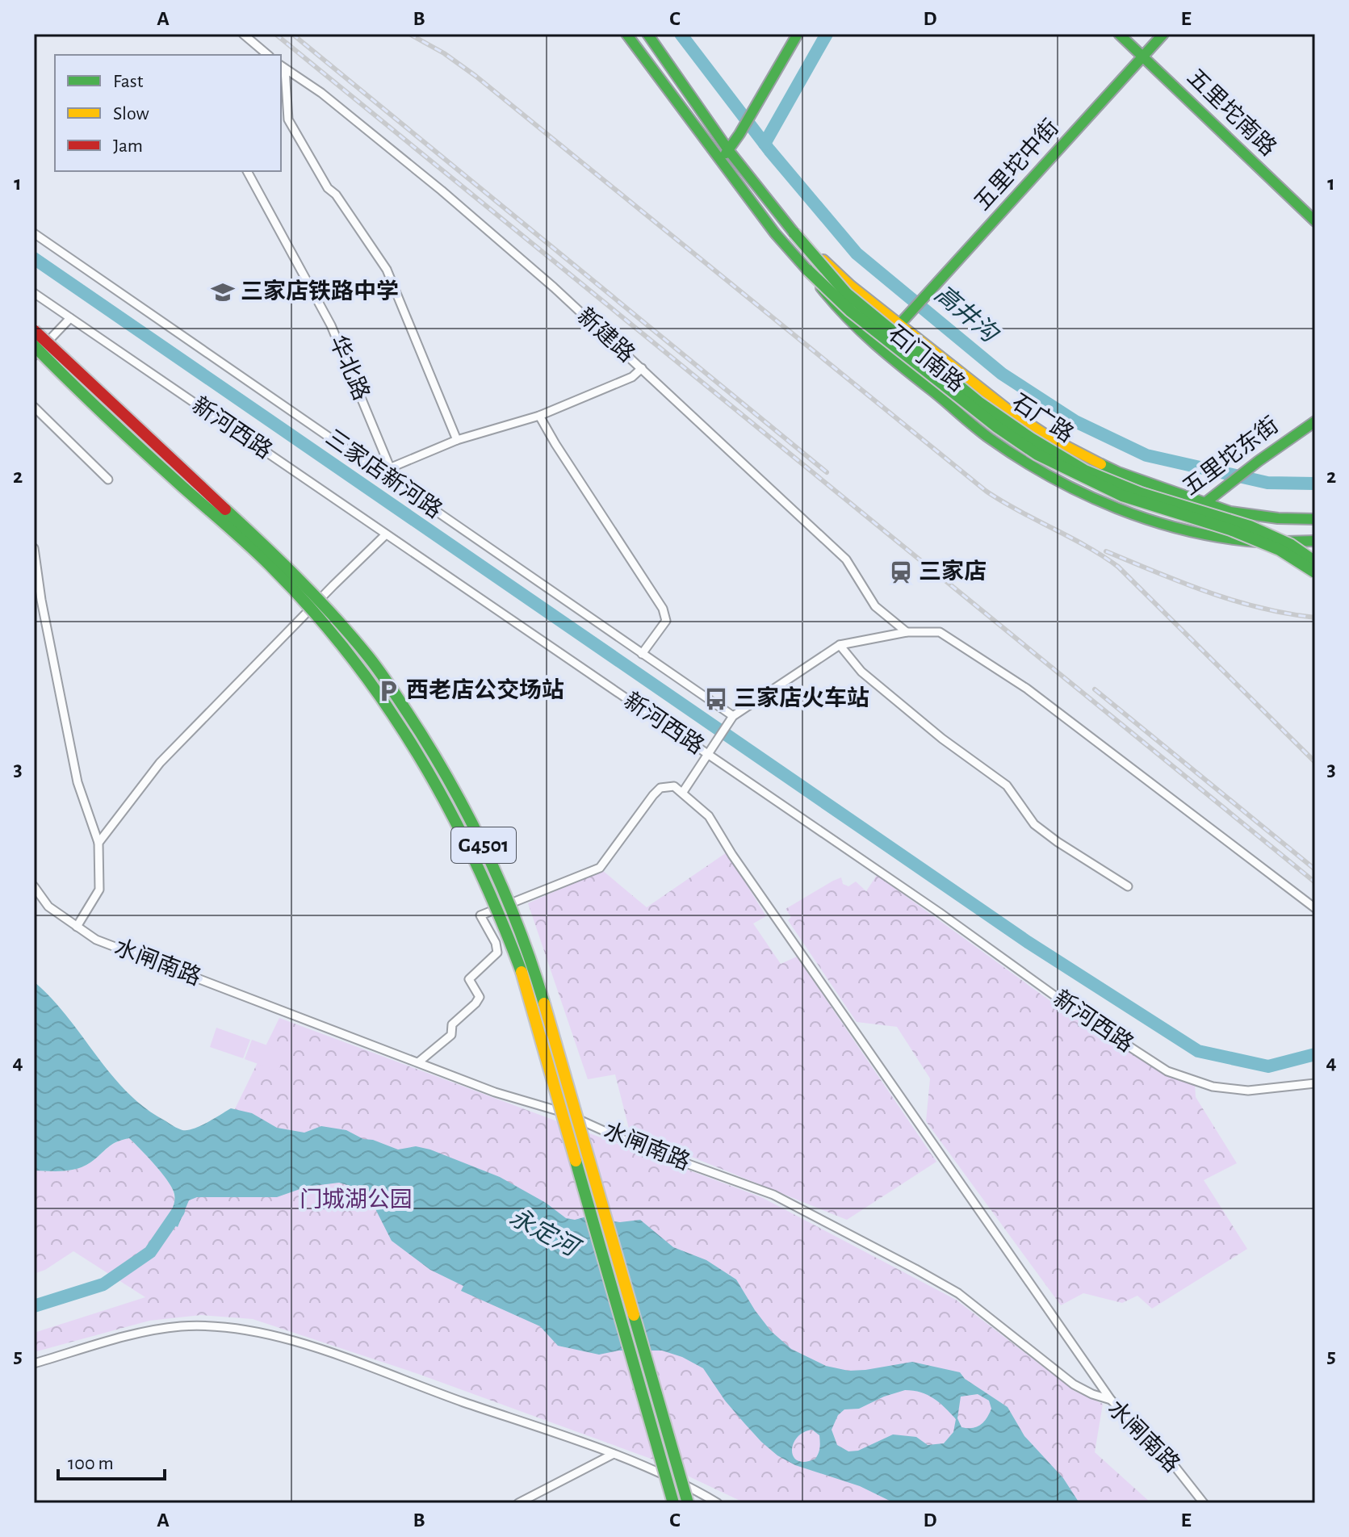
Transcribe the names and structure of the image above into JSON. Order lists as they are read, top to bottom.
{
  "streets": {
    "main road": [
      "五里坨南路",
      "五里坨中街",
      "石门南路",
      "石广路",
      "五里坨东街",
      "G4501"
    ],
    "street": [
      "新建路",
      "华北路",
      "新河西路",
      "三家店新河路",
      "水闸南路"
    ]
  },
  "crossings": [
    ["五里坨南路", "五里坨中街"],
    ["五里坨中街", "石门南路"],
    ["石门南路", "石广路"],
    ["石门南路", "五里坨东街"]
  ],
  "water": ["高井沟", "永定河"],
  "parks": ["门城湖公园"],
  "places": {
    "school or university": ["三家店铁路中学"],
    "station": ["三家店"],
    "parking": ["西老店公交场站"],
    "bus stop": ["三家店火车站"]
  },
  "legend": ["Fast", "Slow", "Jam"],
  "scale_bar": "100 m",
  "grid": {
    "columns": [
      "A",
      "B",
      "C",
      "D",
      "E"
    ],
    "rows": [
      "1",
      "2",
      "3",
      "4",
      "5"
    ]
  }
}
